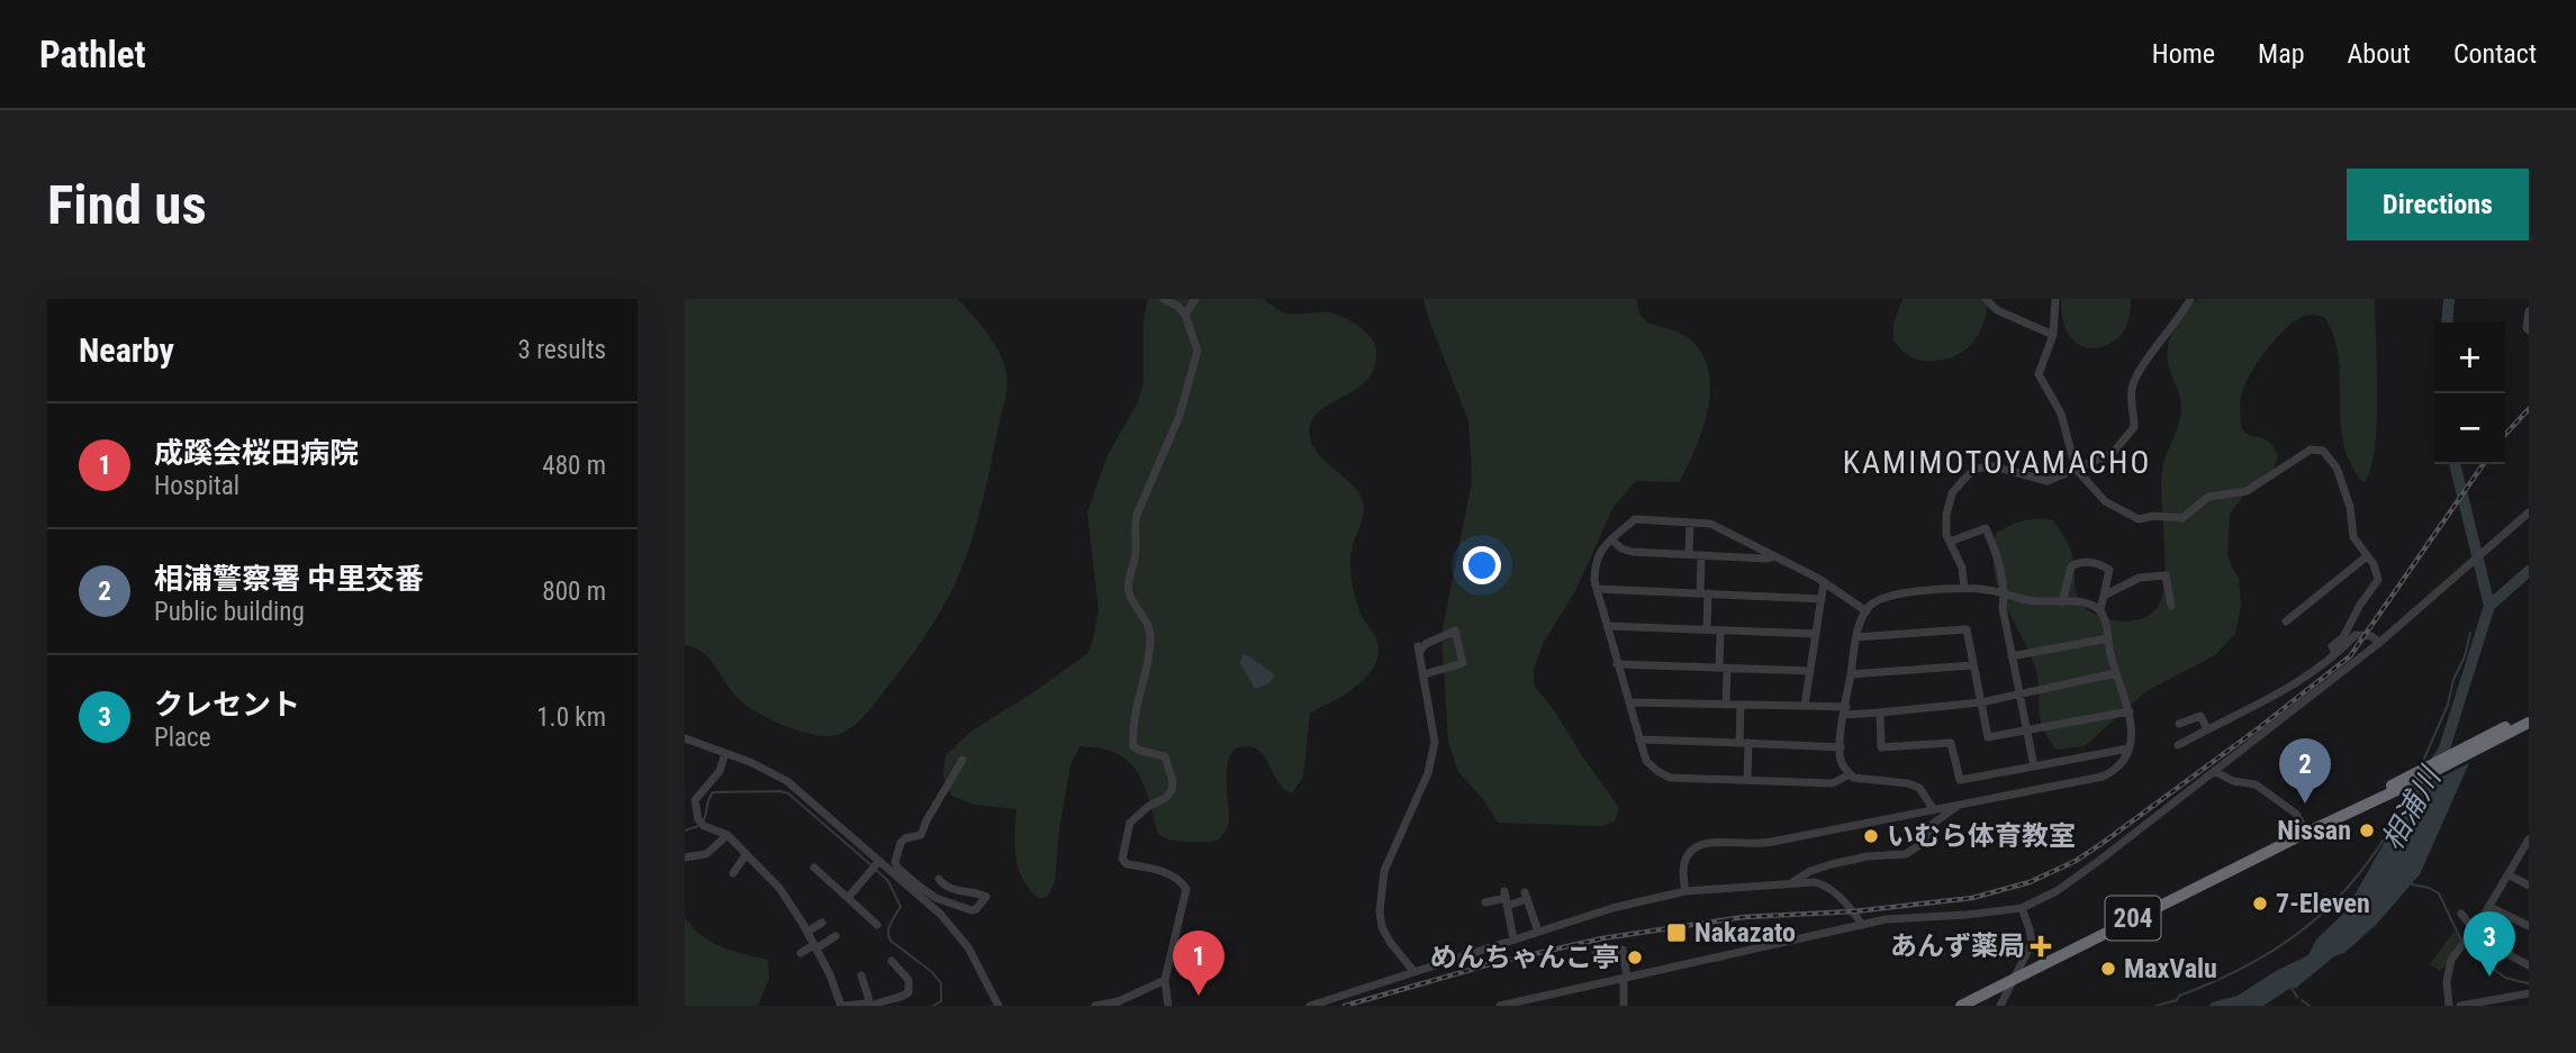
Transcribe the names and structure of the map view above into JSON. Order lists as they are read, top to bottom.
{
  "streets": {
    "highway": ["204"]
  },
  "districts": ["KAMIMOTOYAMACHO"],
  "water": ["相浦川"],
  "places": {
    "other": [
      "Nissan",
      "いむら体育教室",
      "7-Eleven",
      "めんちゃんこ亭",
      "MaxValu"
    ],
    "transit": ["Nakazato"],
    "health": ["あんず薬局"]
  },
  "page": {
    "header": "Pathlet",
    "nav": [
      "Home",
      "Map",
      "About",
      "Contact"
    ],
    "buttons": "Directions",
    "title": "Find us",
    "heading": ["Nearby", "3 results"],
    "map_buttons": ["+", "−"],
    "list": [
      {
        "mark": "1",
        "name": "成蹊会桜田病院",
        "note": "Hospital",
        "value": "480 m"
      },
      {
        "mark": "2",
        "name": "相浦警察署 中里交番",
        "note": "Public building",
        "value": "800 m"
      },
      {
        "mark": "3",
        "name": "クレセント",
        "note": "Place",
        "value": "1.0 km"
      }
    ],
    "pins": ["2", "3", "1"]
  }
}
